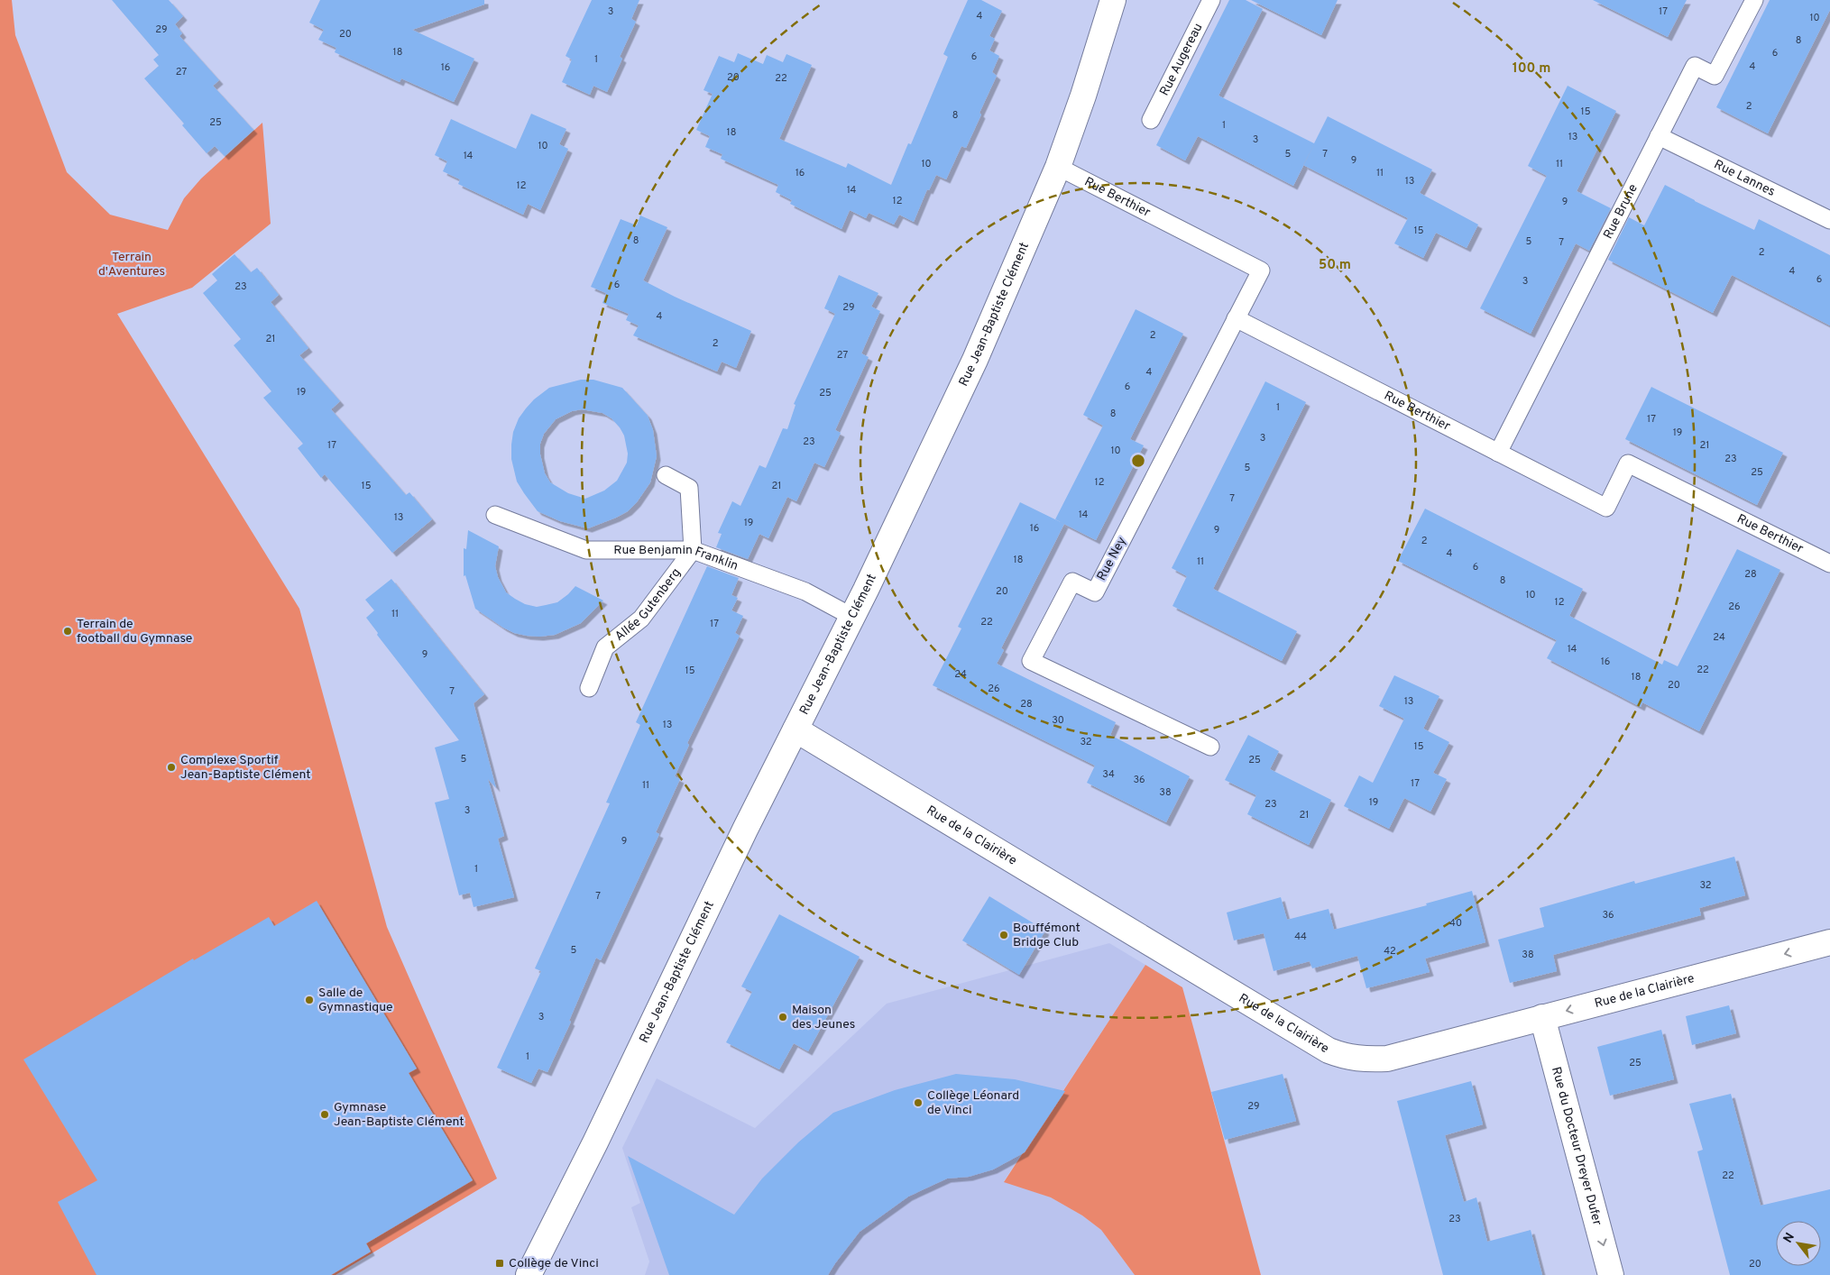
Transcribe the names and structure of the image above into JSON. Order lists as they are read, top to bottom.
{
  "streets": {
    "street": ["Rue Jean-Baptiste Clément", "Rue de la Clairière", "Rue du Docteur Dreyer Dufer"],
    "lane": [
      "Rue Augereau",
      "Rue Lannes",
      "Rue Berthier",
      "Rue Brune",
      "Rue Ney",
      "Rue Benjamin Franklin",
      "Allée Gutenberg"
    ]
  },
  "crossings": [
    ["Rue Lannes", "Rue Brune"],
    ["Rue Berthier", "Rue Brune"],
    ["Rue Berthier", "Rue Jean-Baptiste Clément"],
    ["Rue Berthier", "Rue Ney"],
    ["Rue Jean-Baptiste Clément", "Rue Benjamin Franklin"],
    ["Rue Jean-Baptiste Clément", "Rue de la Clairière"],
    ["Rue Benjamin Franklin", "Allée Gutenberg"],
    ["Rue de la Clairière", "Rue du Docteur Dreyer Dufer"]
  ],
  "one_way": ["Rue du Docteur Dreyer Dufer"],
  "parks": ["Terrain d'Aventures"],
  "places": {
    "other": [
      "Terrain de football du Gymnase",
      "Complexe Sportif Jean-Baptiste Clément",
      "Bouffémont Bridge Club",
      "Salle de Gymnastique",
      "Maison des Jeunes",
      "Collège Léonard de Vinci",
      "Gymnase Jean-Baptiste Clément"
    ],
    "transit": ["Collège de Vinci"]
  },
  "house_numbers": [
    "3",
    "17",
    "4",
    "10",
    "29",
    "20",
    "8",
    "18",
    "6",
    "6",
    "1",
    "4",
    "16",
    "27",
    "20",
    "22",
    "2",
    "15",
    "8",
    "25",
    "1",
    "18",
    "13",
    "3",
    "10",
    "5",
    "7",
    "14",
    "9",
    "10",
    "11",
    "16",
    "11",
    "13",
    "12",
    "14",
    "12",
    "9",
    "15",
    "8",
    "5",
    "7",
    "2",
    "4",
    "6",
    "3",
    "6",
    "23",
    "29",
    "4",
    "2",
    "21",
    "2",
    "27",
    "4",
    "6",
    "19",
    "25",
    "1",
    "8",
    "17",
    "19",
    "3",
    "23",
    "17",
    "21",
    "10",
    "23",
    "5",
    "25",
    "12",
    "15",
    "21",
    "7",
    "14",
    "13",
    "19",
    "16",
    "9",
    "2",
    "4",
    "18",
    "11",
    "6",
    "28",
    "8",
    "20",
    "10",
    "12",
    "26",
    "11",
    "22",
    "17",
    "24",
    "14",
    "9",
    "16",
    "22",
    "15",
    "24",
    "18",
    "20",
    "26",
    "7",
    "13",
    "28",
    "30",
    "13",
    "32",
    "15",
    "5",
    "25",
    "34",
    "36",
    "17",
    "11",
    "38",
    "19",
    "23",
    "3",
    "21",
    "9",
    "1",
    "32",
    "7",
    "36",
    "40",
    "44",
    "5",
    "42",
    "38",
    "3",
    "1",
    "25",
    "29",
    "22",
    "23",
    "20"
  ],
  "north": "top left",
  "rings": ["100 m", "50 m"]
}
